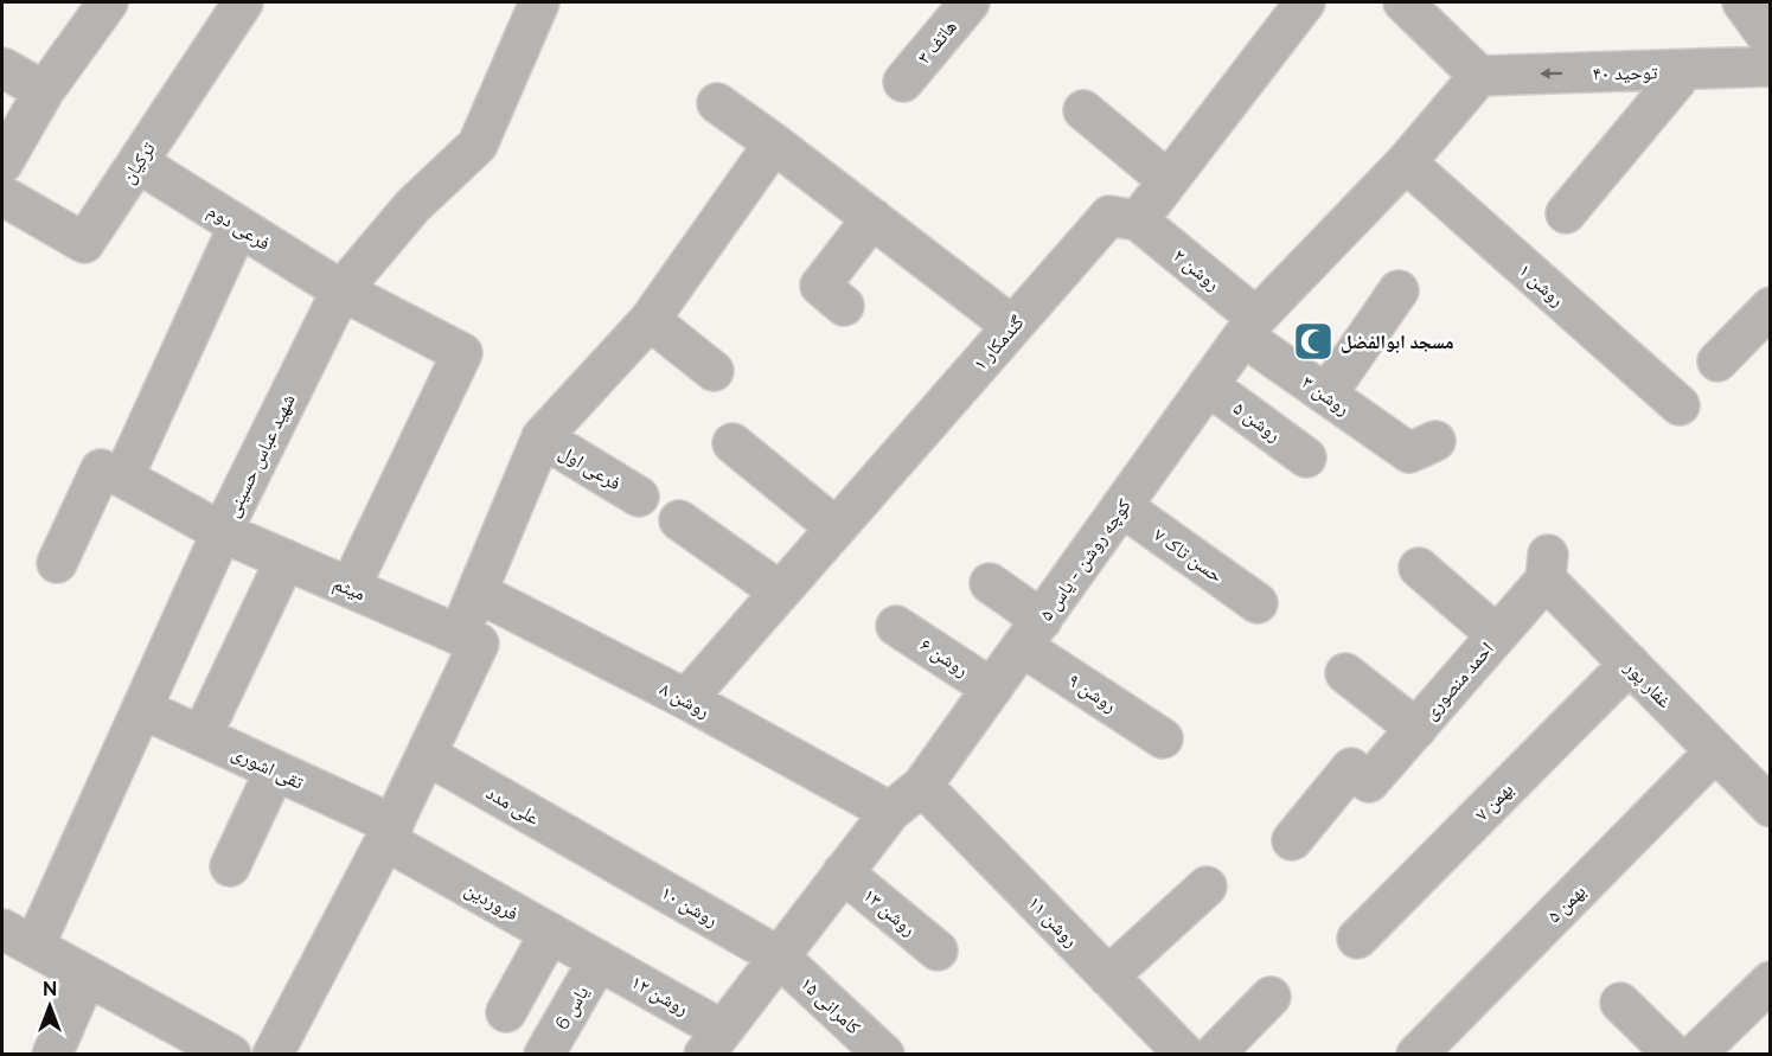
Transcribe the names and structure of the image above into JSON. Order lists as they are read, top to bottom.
{
  "streets": {
    "street": [
      "هاتف ۳",
      "توحید ۴۰",
      "ترکیان",
      "فرعی دوم",
      "روشن ۲",
      "روشن ۱",
      "گندمکار ۱",
      "روشن ۳",
      "روشن ۵",
      "شهید عباس حسینی",
      "فرعی اول",
      "حسن تاک ۷",
      "کوچه روشن - یاس ۵",
      "میثم",
      "روشن ۶",
      "احمد منصوری",
      "غفار پور",
      "روشن ۹",
      "روشن ۸",
      "تقی اشوری",
      "بهمن ۷",
      "علی مدد",
      "فروردین",
      "بهمن ۵",
      "روشن ۱۰",
      "روشن ۱۳",
      "روشن ۱۱",
      "روشن ۱۲",
      "کامرانی ۱۵",
      "یاس 6"
    ]
  },
  "crossings": [
    ["توحید ۴۰", "کوچه روشن - یاس ۵"],
    ["ترکیان", "فرعی دوم"],
    ["فرعی دوم", "شهید عباس حسینی"],
    ["فرعی دوم", "میثم"],
    ["روشن ۲", "گندمکار ۱"],
    ["روشن ۲", "روشن ۳"],
    ["روشن ۲", "کوچه روشن - یاس ۵"],
    ["روشن ۱", "کوچه روشن - یاس ۵"],
    ["گندمکار ۱", "روشن ۸"],
    ["روشن ۳", "کوچه روشن - یاس ۵"],
    ["روشن ۵", "کوچه روشن - یاس ۵"],
    ["شهید عباس حسینی", "میثم"],
    ["شهید عباس حسینی", "تقی اشوری"],
    ["حسن تاک ۷", "کوچه روشن - یاس ۵"],
    ["کوچه روشن - یاس ۵", "روشن ۶"],
    ["کوچه روشن - یاس ۵", "روشن ۹"],
    ["کوچه روشن - یاس ۵", "روشن ۸"],
    ["کوچه روشن - یاس ۵", "روشن ۱۰"],
    ["کوچه روشن - یاس ۵", "روشن ۱۳"],
    ["کوچه روشن - یاس ۵", "روشن ۱۱"],
    ["کوچه روشن - یاس ۵", "روشن ۱۲"],
    ["کوچه روشن - یاس ۵", "کامرانی ۱۵"],
    ["احمد منصوری", "غفار پور"],
    ["غفار پور", "بهمن ۷"],
    ["غفار پور", "بهمن ۵"],
    ["تقی اشوری", "فروردین"],
    ["علی مدد", "روشن ۱۰"],
    ["فروردین", "روشن ۱۲"],
    ["فروردین", "یاس 6"],
    ["روشن ۱۰", "کامرانی ۱۵"],
    ["روشن ۱۲", "یاس 6"]
  ],
  "one_way": ["توحید ۴۰"],
  "places": {
    "mosque": ["مسجد ابوالفضل"]
  },
  "north": "top"
}
